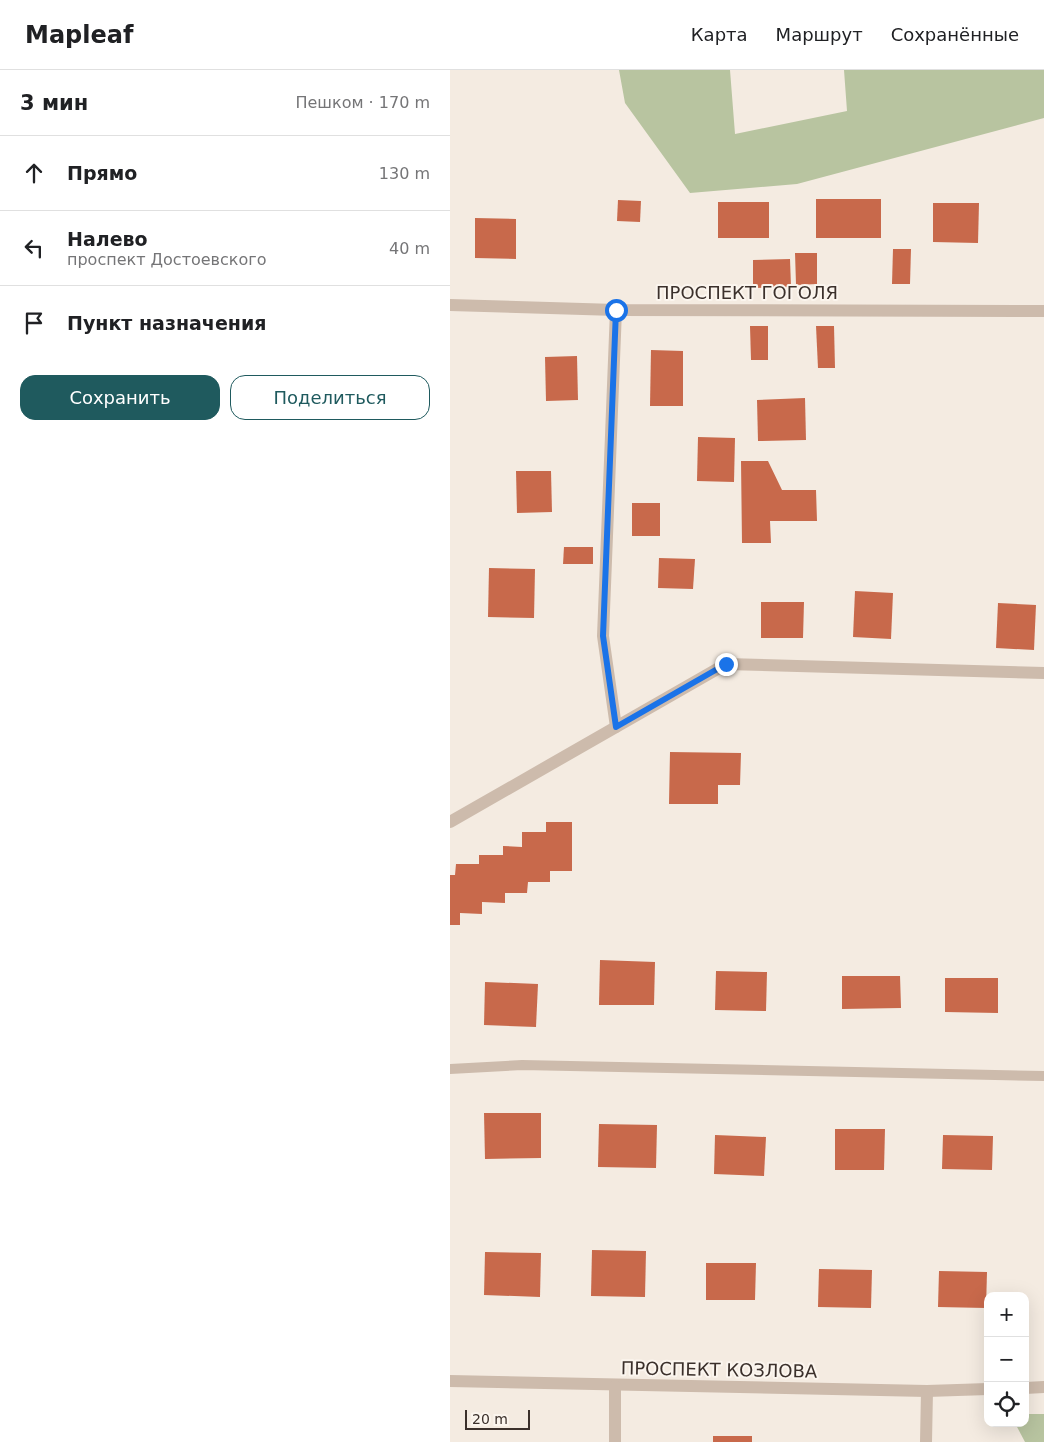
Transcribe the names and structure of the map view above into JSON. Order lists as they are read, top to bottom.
{
  "streets": {
    "street": ["ПРОСПЕКТ ГОГОЛЯ", "ПРОСПЕКТ КОЗЛОВА"]
  },
  "scale_bar": "20 m",
  "page": {
    "header": "Mapleaf",
    "nav": ["Карта", "Маршрут", "Сохранённые"],
    "heading": ["3 мин", "Пешком · 170 m"],
    "list": [
      ["Прямо", "130 m"],
      ["Налево", "проспект Достоевского", "40 m"],
      "Пункт назначения"
    ],
    "buttons": ["Сохранить", "Поделиться"],
    "map_buttons": ["+", "−"],
    "scale": "20 m"
  }
}
